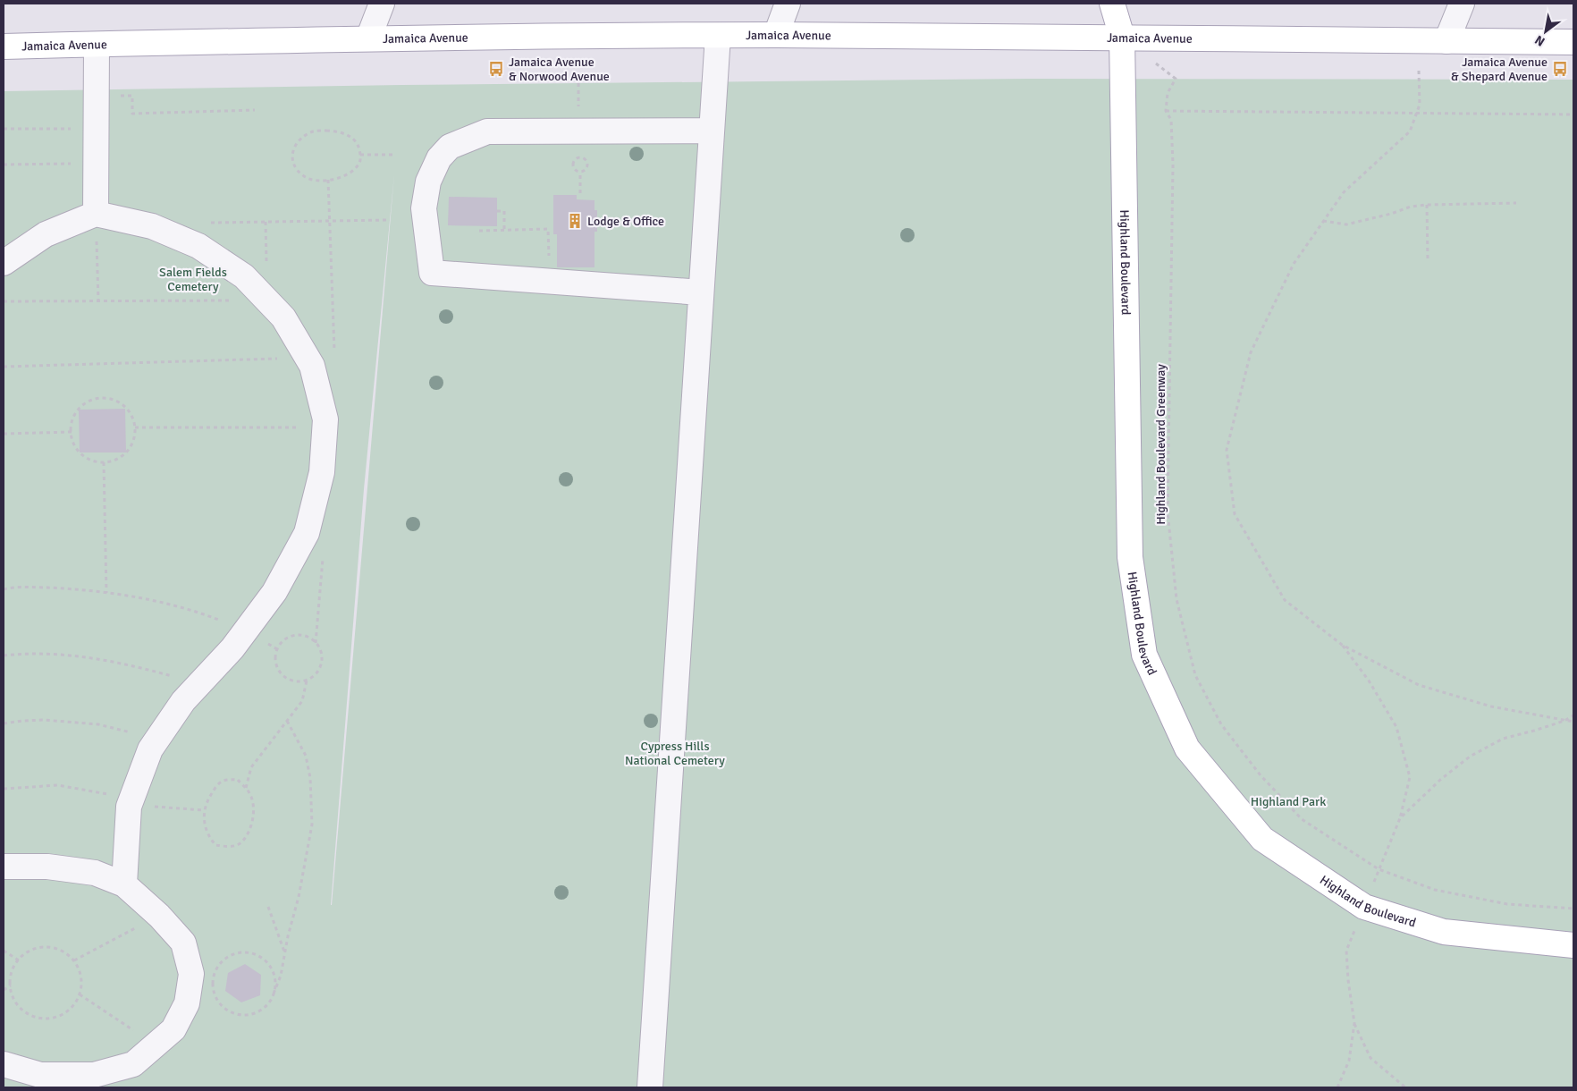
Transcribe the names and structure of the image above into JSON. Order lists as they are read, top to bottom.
{
  "streets": {
    "main road": ["Jamaica Avenue", "Highland Boulevard"],
    "path": ["Highland Boulevard Greenway"]
  },
  "crossings": [
    ["Jamaica Avenue", "Highland Boulevard"],
    ["Jamaica Avenue", "Highland Boulevard Greenway"],
    ["Highland Boulevard", "Highland Boulevard Greenway"]
  ],
  "parks": ["Salem Fields Cemetery", "Cypress Hills National Cemetery", "Highland Park"],
  "places": {
    "bus stop": ["Jamaica Avenue & Norwood Avenue", "Jamaica Avenue & Shepard Avenue"],
    "building": ["Lodge & Office"]
  },
  "north": "bottom left"
}
